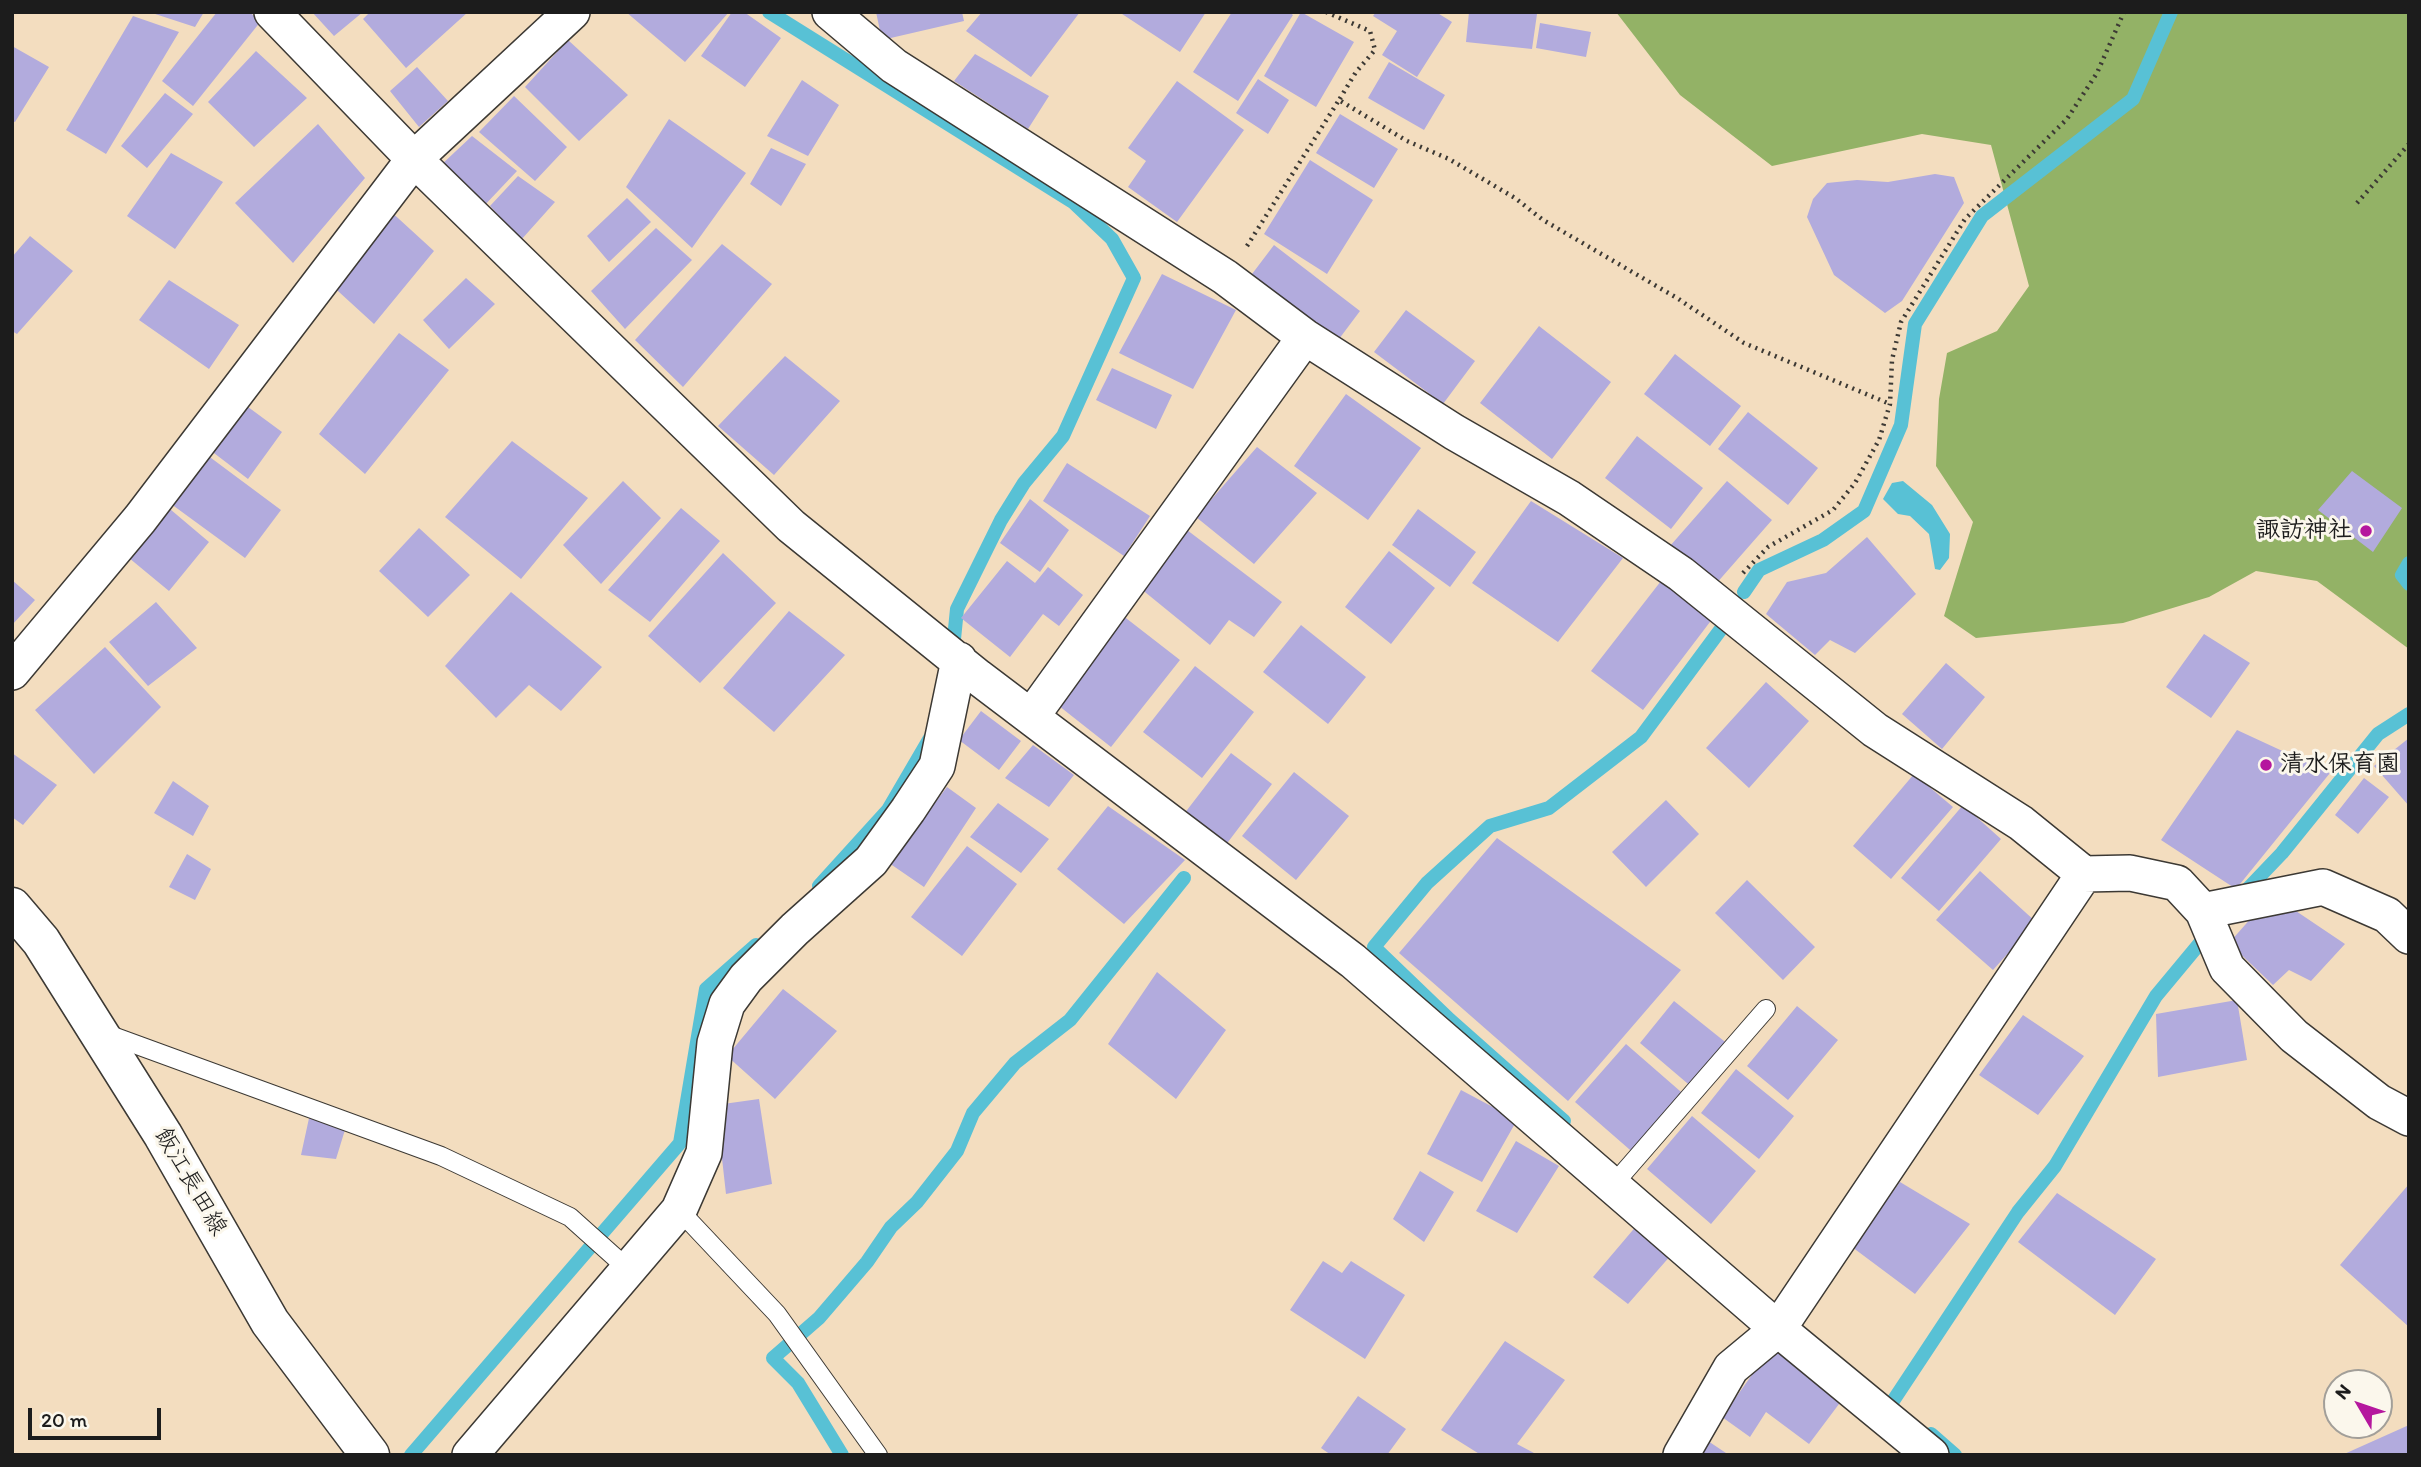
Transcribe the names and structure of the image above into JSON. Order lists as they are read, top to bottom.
{
  "streets": {
    "main road": ["飯江長田線"]
  },
  "places": ["諏訪神社", "清水保育園"],
  "scale_bar": "20 m",
  "north": "top left"
}
